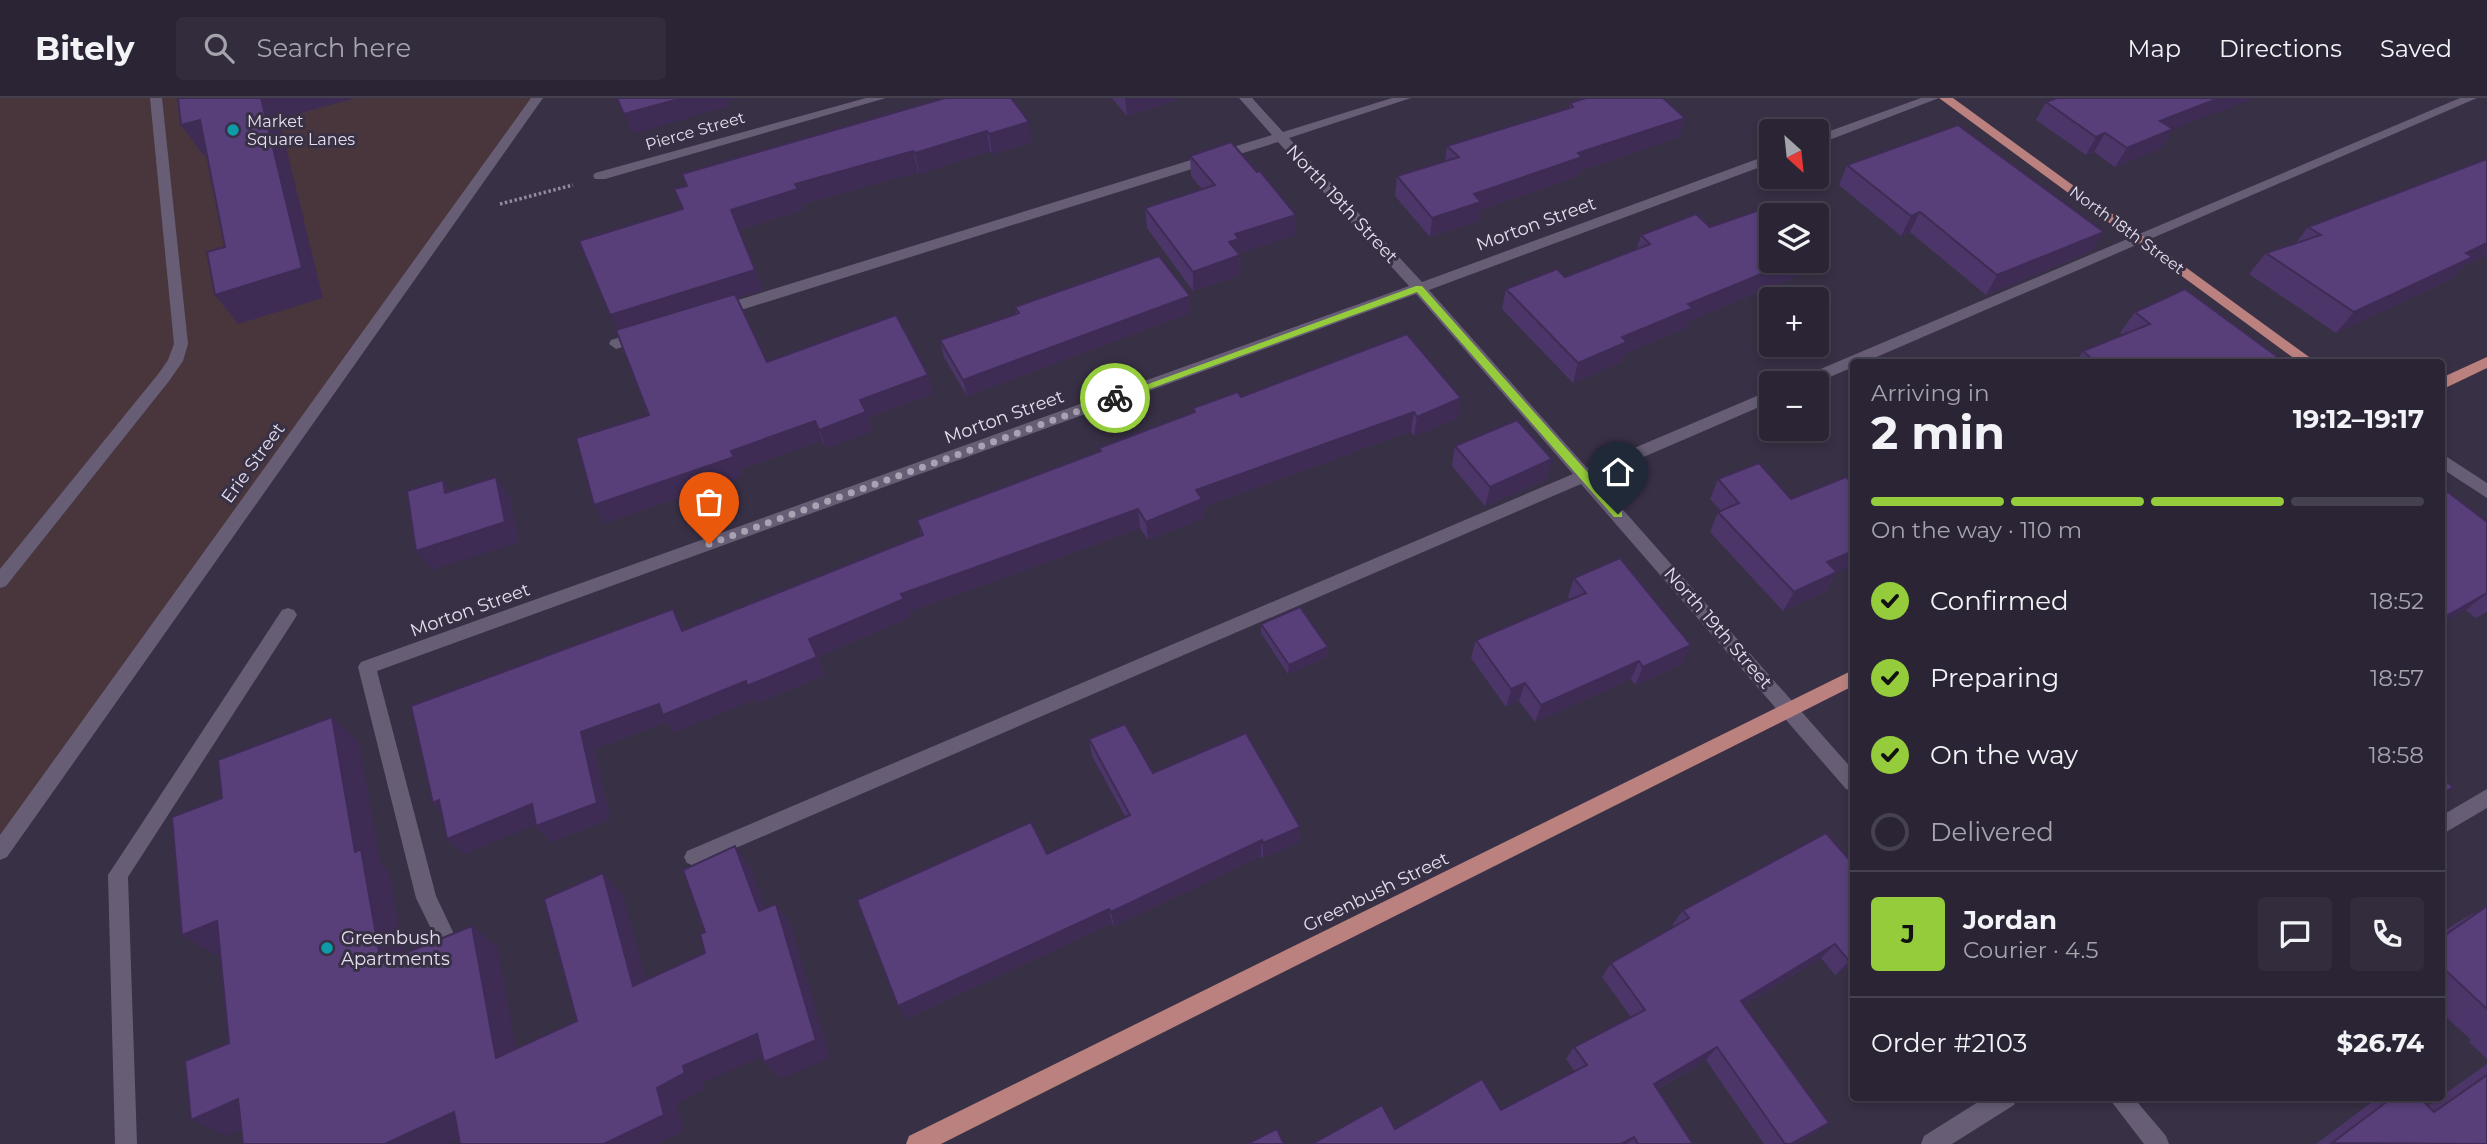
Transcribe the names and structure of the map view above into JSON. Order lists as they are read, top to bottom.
{
  "streets": {
    "main road": ["North 18th Street", "Greenbush Street"],
    "street": [
      "Pierce Street",
      "North 19th Street",
      "Morton Street",
      "Erie Street"
    ]
  },
  "crossings": [
    ["North 19th Street", "Morton Street"],
    ["North 19th Street", "Greenbush Street"]
  ],
  "places": ["Market Square Lanes", "Greenbush Apartments"],
  "north": "bottom right",
  "page": {
    "header": "Bitely",
    "search": "Search here",
    "nav": ["Map", "Directions", "Saved"],
    "map_buttons": ["+", "−"],
    "heading": ["2 min", "Arriving in", "19:12–19:17"],
    "panel": [
      "Jordan",
      "Courier · 4.5",
      "Order #2103",
      "$26.74"
    ],
    "bar": "On the way · 110 m",
    "list": [
      ["Confirmed", "18:52"],
      ["Preparing", "18:57"],
      ["On the way", "18:58"],
      "Delivered"
    ],
    "round": "J"
  }
}
